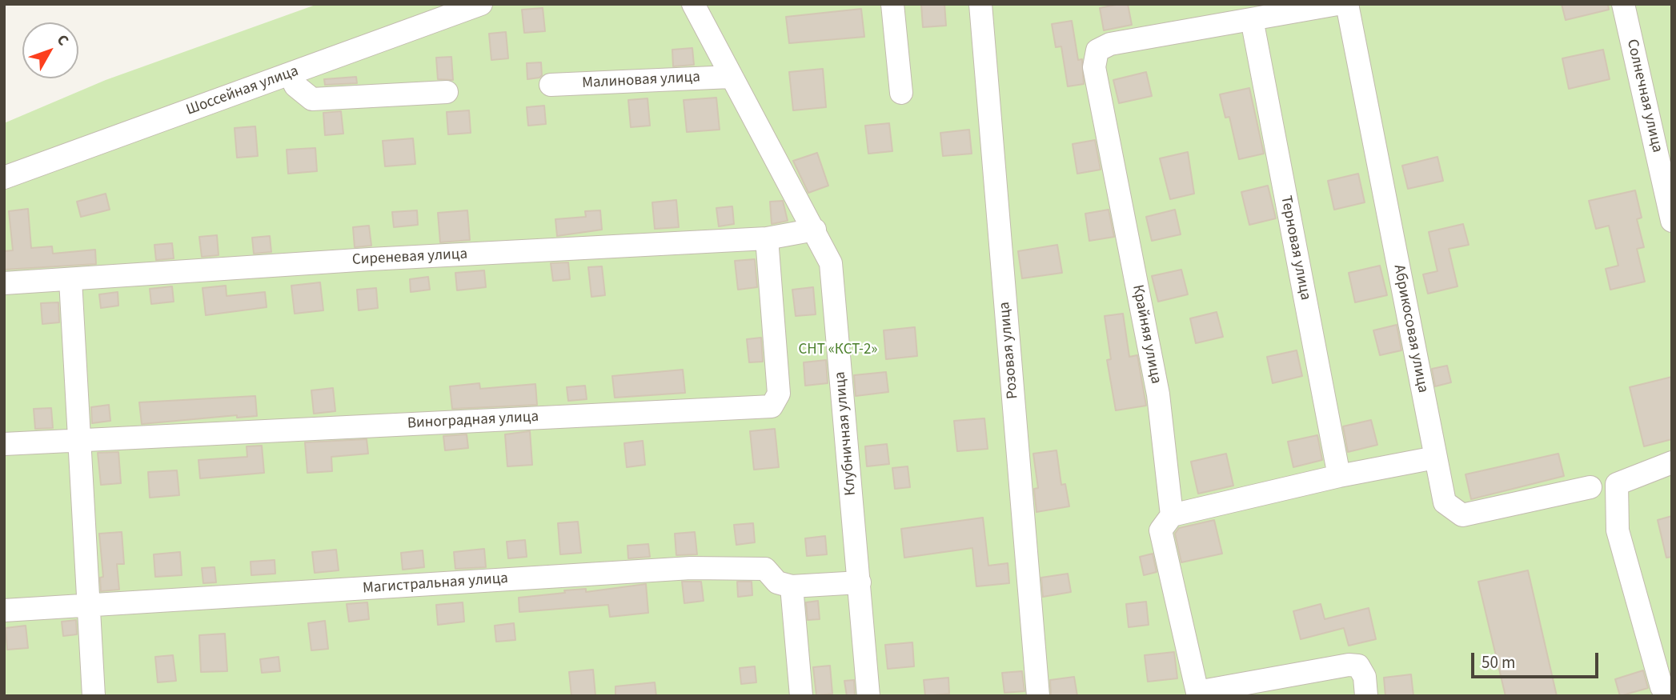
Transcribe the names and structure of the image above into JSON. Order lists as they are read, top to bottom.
{
  "streets": {
    "street": [
      "Малиновая улица",
      "Шоссейная улица",
      "Солнечная улица",
      "Терновая улица",
      "Сиреневая улица",
      "Абрикосовая улица",
      "Крайняя улица",
      "Розовая улица",
      "Виноградная улица",
      "Клубничная улица",
      "Магистральная улица"
    ]
  },
  "crossings": [
    ["Малиновая улица", "Клубничная улица"],
    ["Терновая улица", "Крайняя улица"],
    ["Сиреневая улица", "Виноградная улица"],
    ["Сиреневая улица", "Клубничная улица"]
  ],
  "parks": ["СНТ «КСТ-2»"],
  "scale_bar": "50 m",
  "north": "top right"
}
